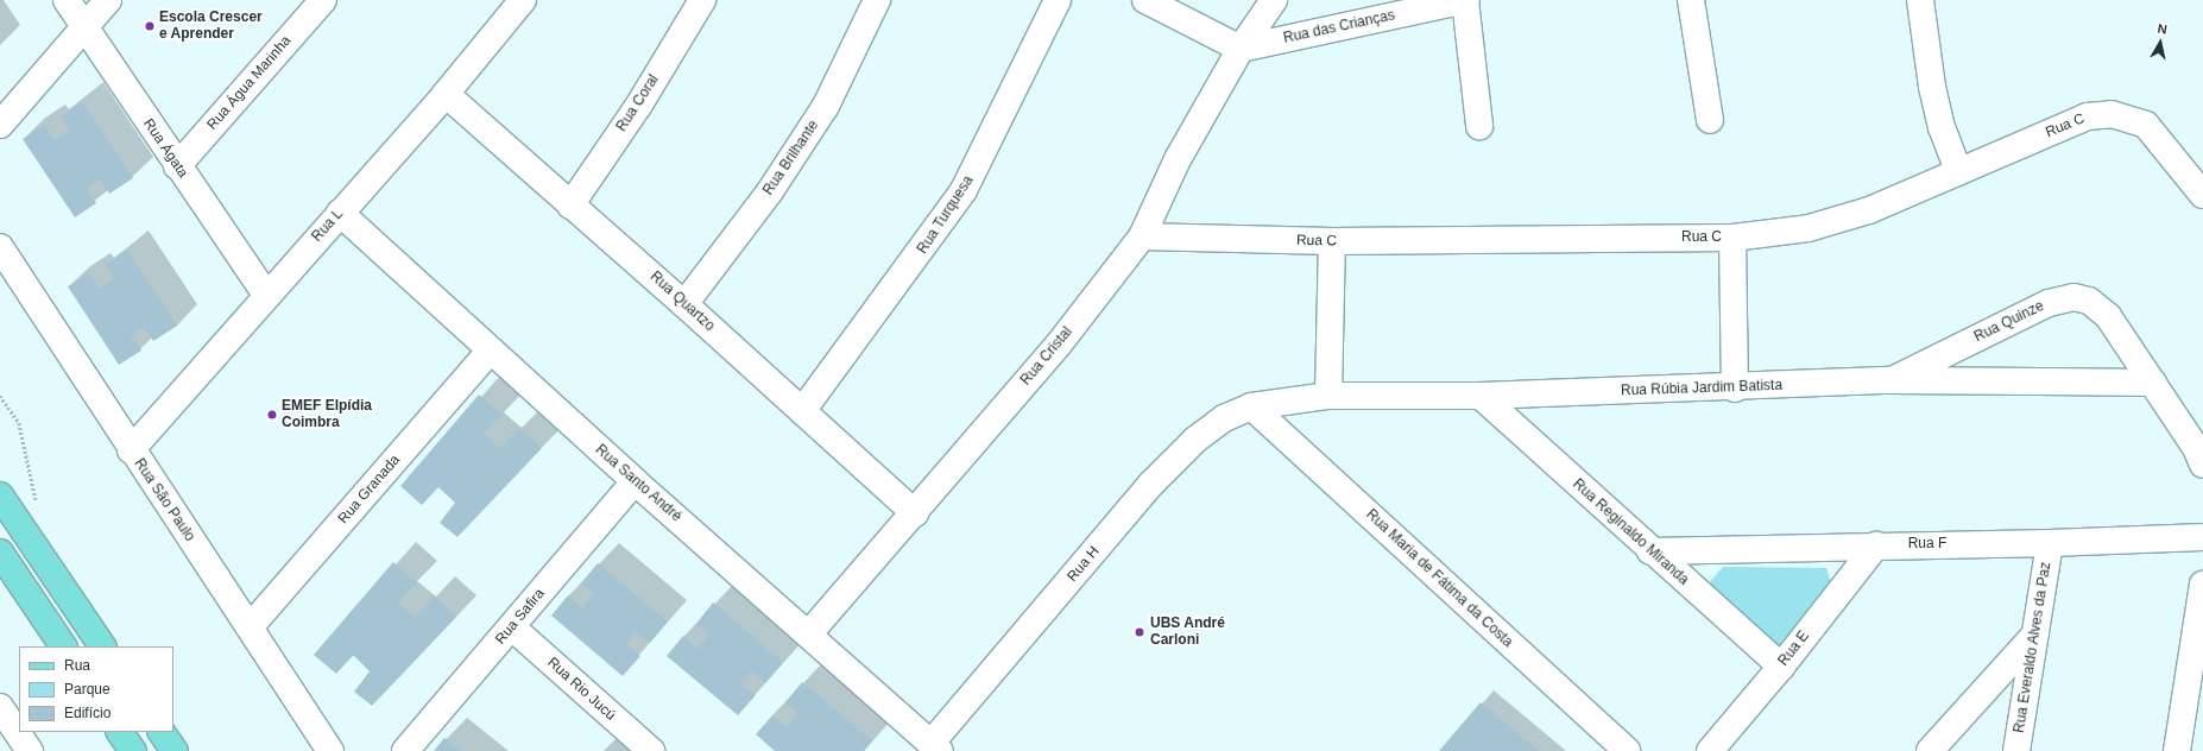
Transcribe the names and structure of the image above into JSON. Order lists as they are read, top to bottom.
{
  "streets": {
    "street": [
      "Rua das Crianças",
      "Rua Água Marinha",
      "Rua Coral",
      "Rua C",
      "Rua Ágata",
      "Rua Brilhante",
      "Rua Turquesa",
      "Rua L",
      "Rua Quartzo",
      "Rua Quinze",
      "Rua Cristal",
      "Rua Rúbia Jardim Batista",
      "Rua Santo André",
      "Rua Granada",
      "Rua São Paulo",
      "Rua Reginaldo Miranda",
      "Rua F",
      "Rua H",
      "Rua Maria de Fátima da Costa",
      "Rua Safira",
      "Rua Everaldo Alves da Paz",
      "Rua E",
      "Rua Rio Jucú"
    ]
  },
  "crossings": [
    ["Rua das Crianças", "Rua Cristal"],
    ["Rua Água Marinha", "Rua Ágata"],
    ["Rua Coral", "Rua Quartzo"],
    ["Rua C", "Rua Cristal"],
    ["Rua Ágata", "Rua L"],
    ["Rua Brilhante", "Rua Quartzo"],
    ["Rua Turquesa", "Rua Quartzo"],
    ["Rua L", "Rua Quartzo"],
    ["Rua L", "Rua Santo André"],
    ["Rua L", "Rua São Paulo"],
    ["Rua Quartzo", "Rua Cristal"],
    ["Rua Quinze", "Rua Rúbia Jardim Batista"],
    ["Rua Cristal", "Rua Santo André"],
    ["Rua Rúbia Jardim Batista", "Rua Reginaldo Miranda"],
    ["Rua Rúbia Jardim Batista", "Rua H"],
    ["Rua Rúbia Jardim Batista", "Rua Maria de Fátima da Costa"],
    ["Rua Santo André", "Rua Granada"],
    ["Rua Santo André", "Rua H"],
    ["Rua Santo André", "Rua Safira"],
    ["Rua Granada", "Rua São Paulo"],
    ["Rua Reginaldo Miranda", "Rua F"],
    ["Rua Reginaldo Miranda", "Rua E"],
    ["Rua F", "Rua Everaldo Alves da Paz"],
    ["Rua F", "Rua E"],
    ["Rua H", "Rua Maria de Fátima da Costa"],
    ["Rua Safira", "Rua Rio Jucú"]
  ],
  "places": ["Escola Crescer e Aprender", "EMEF Elpídia Coimbra", "UBS André Carloni"],
  "legend": ["Rua", "Parque", "Edifício"],
  "north": "top"
}
